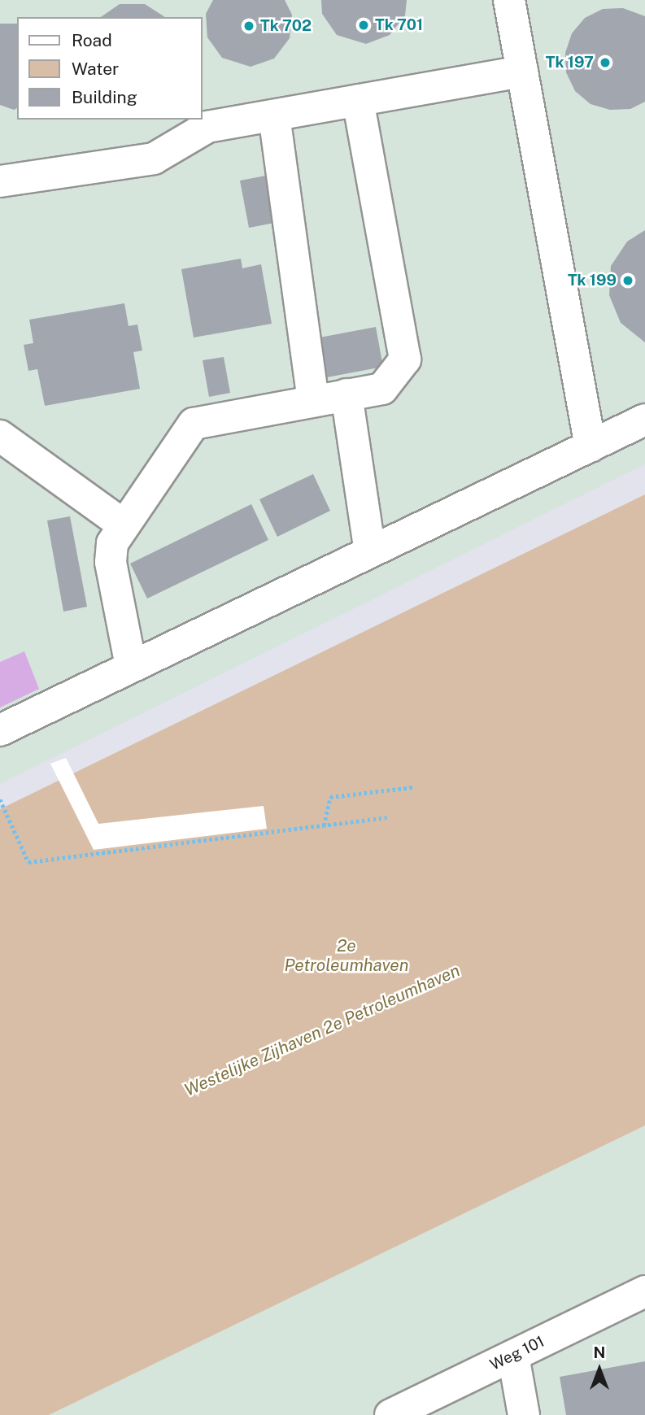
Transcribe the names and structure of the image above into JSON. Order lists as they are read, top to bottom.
{
  "streets": {
    "lane": ["Weg 101"]
  },
  "water": ["2e Petroleumhaven", "Westelijke Zijhaven 2e Petroleumhaven"],
  "places": [
    "Tk 701",
    "Tk 702",
    "Tk 197",
    "Tk 199"
  ],
  "legend": ["Road", "Water", "Building"],
  "north": "top"
}
